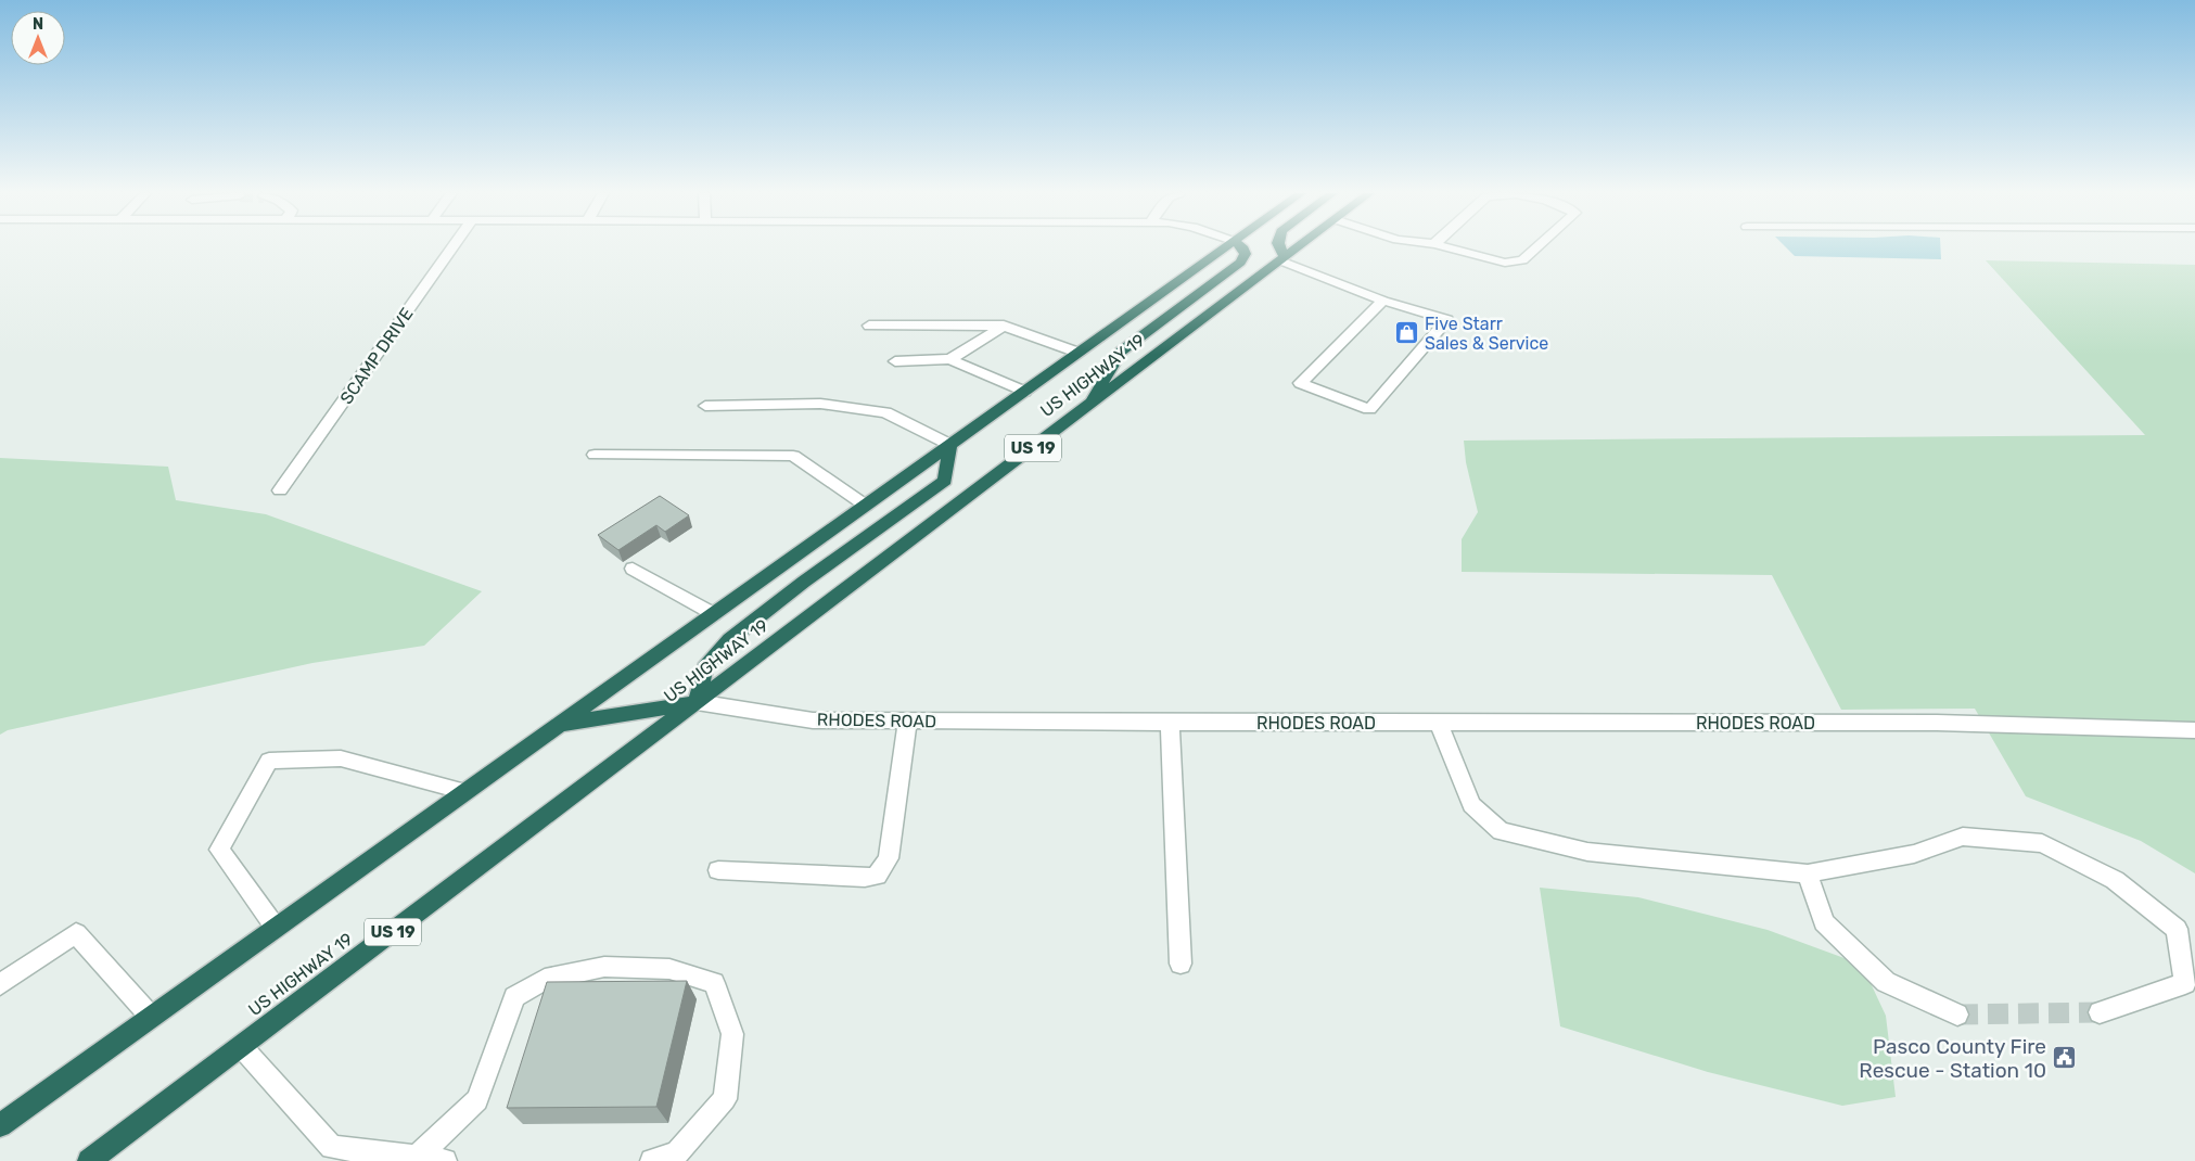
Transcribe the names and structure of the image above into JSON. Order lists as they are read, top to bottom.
{
  "streets": {
    "highway": ["US HIGHWAY 19", "US 19"],
    "street": ["SCAMP DRIVE", "RHODES ROAD"]
  },
  "crossings": [
    ["US HIGHWAY 19", "RHODES ROAD"]
  ],
  "places": {
    "shop": ["Five Starr Sales & Service"],
    "public building": ["Pasco County Fire Rescue - Station 10"]
  },
  "north": "top"
}
